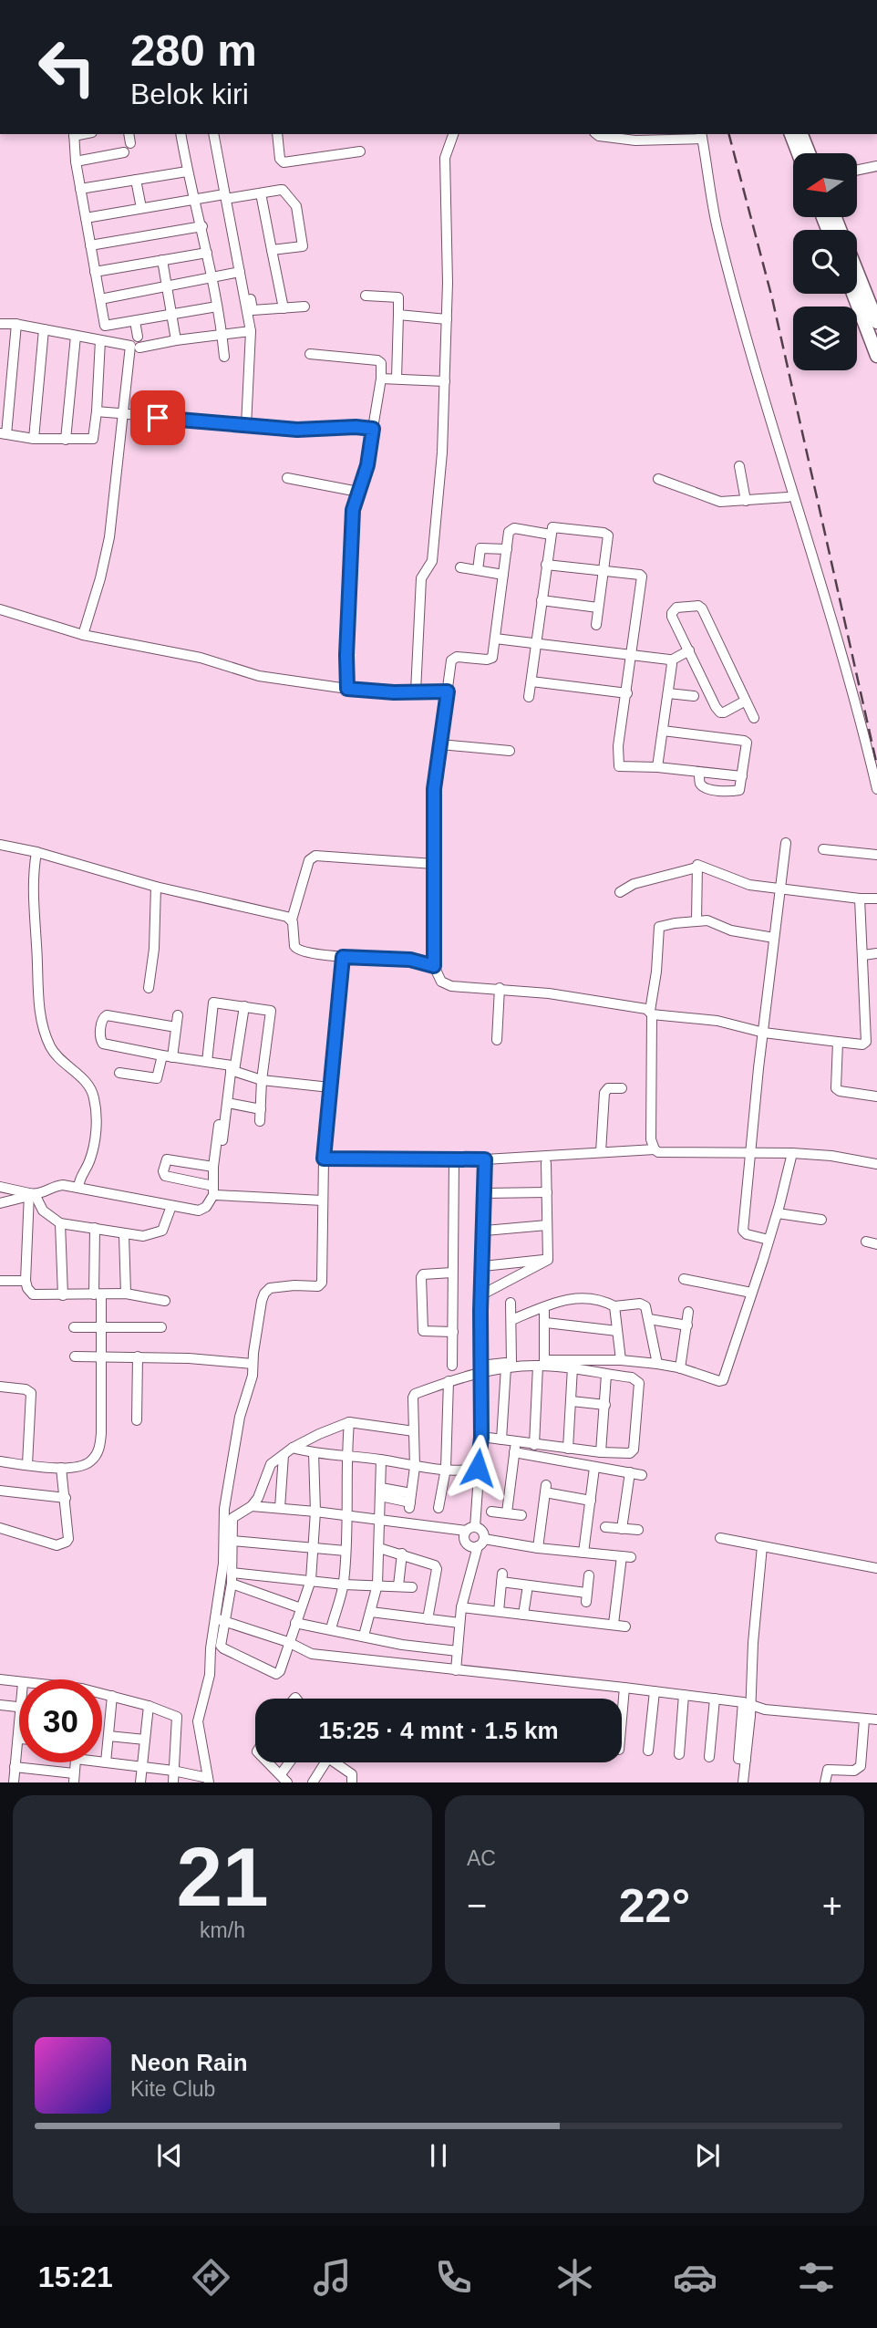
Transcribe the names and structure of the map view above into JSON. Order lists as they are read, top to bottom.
{
  "north": "left",
  "page": {
    "turn": ["280 m", "Belok kiri"],
    "limit": "30",
    "trip": "15:25 · 4 mnt · 1.5 km",
    "tile": [
      ["21", "km/h"],
      "AC"
    ],
    "heat": ["−", "22°", "+"],
    "song": ["Neon Rain", "Kite Club"],
    "tabs": "15:21"
  }
}
